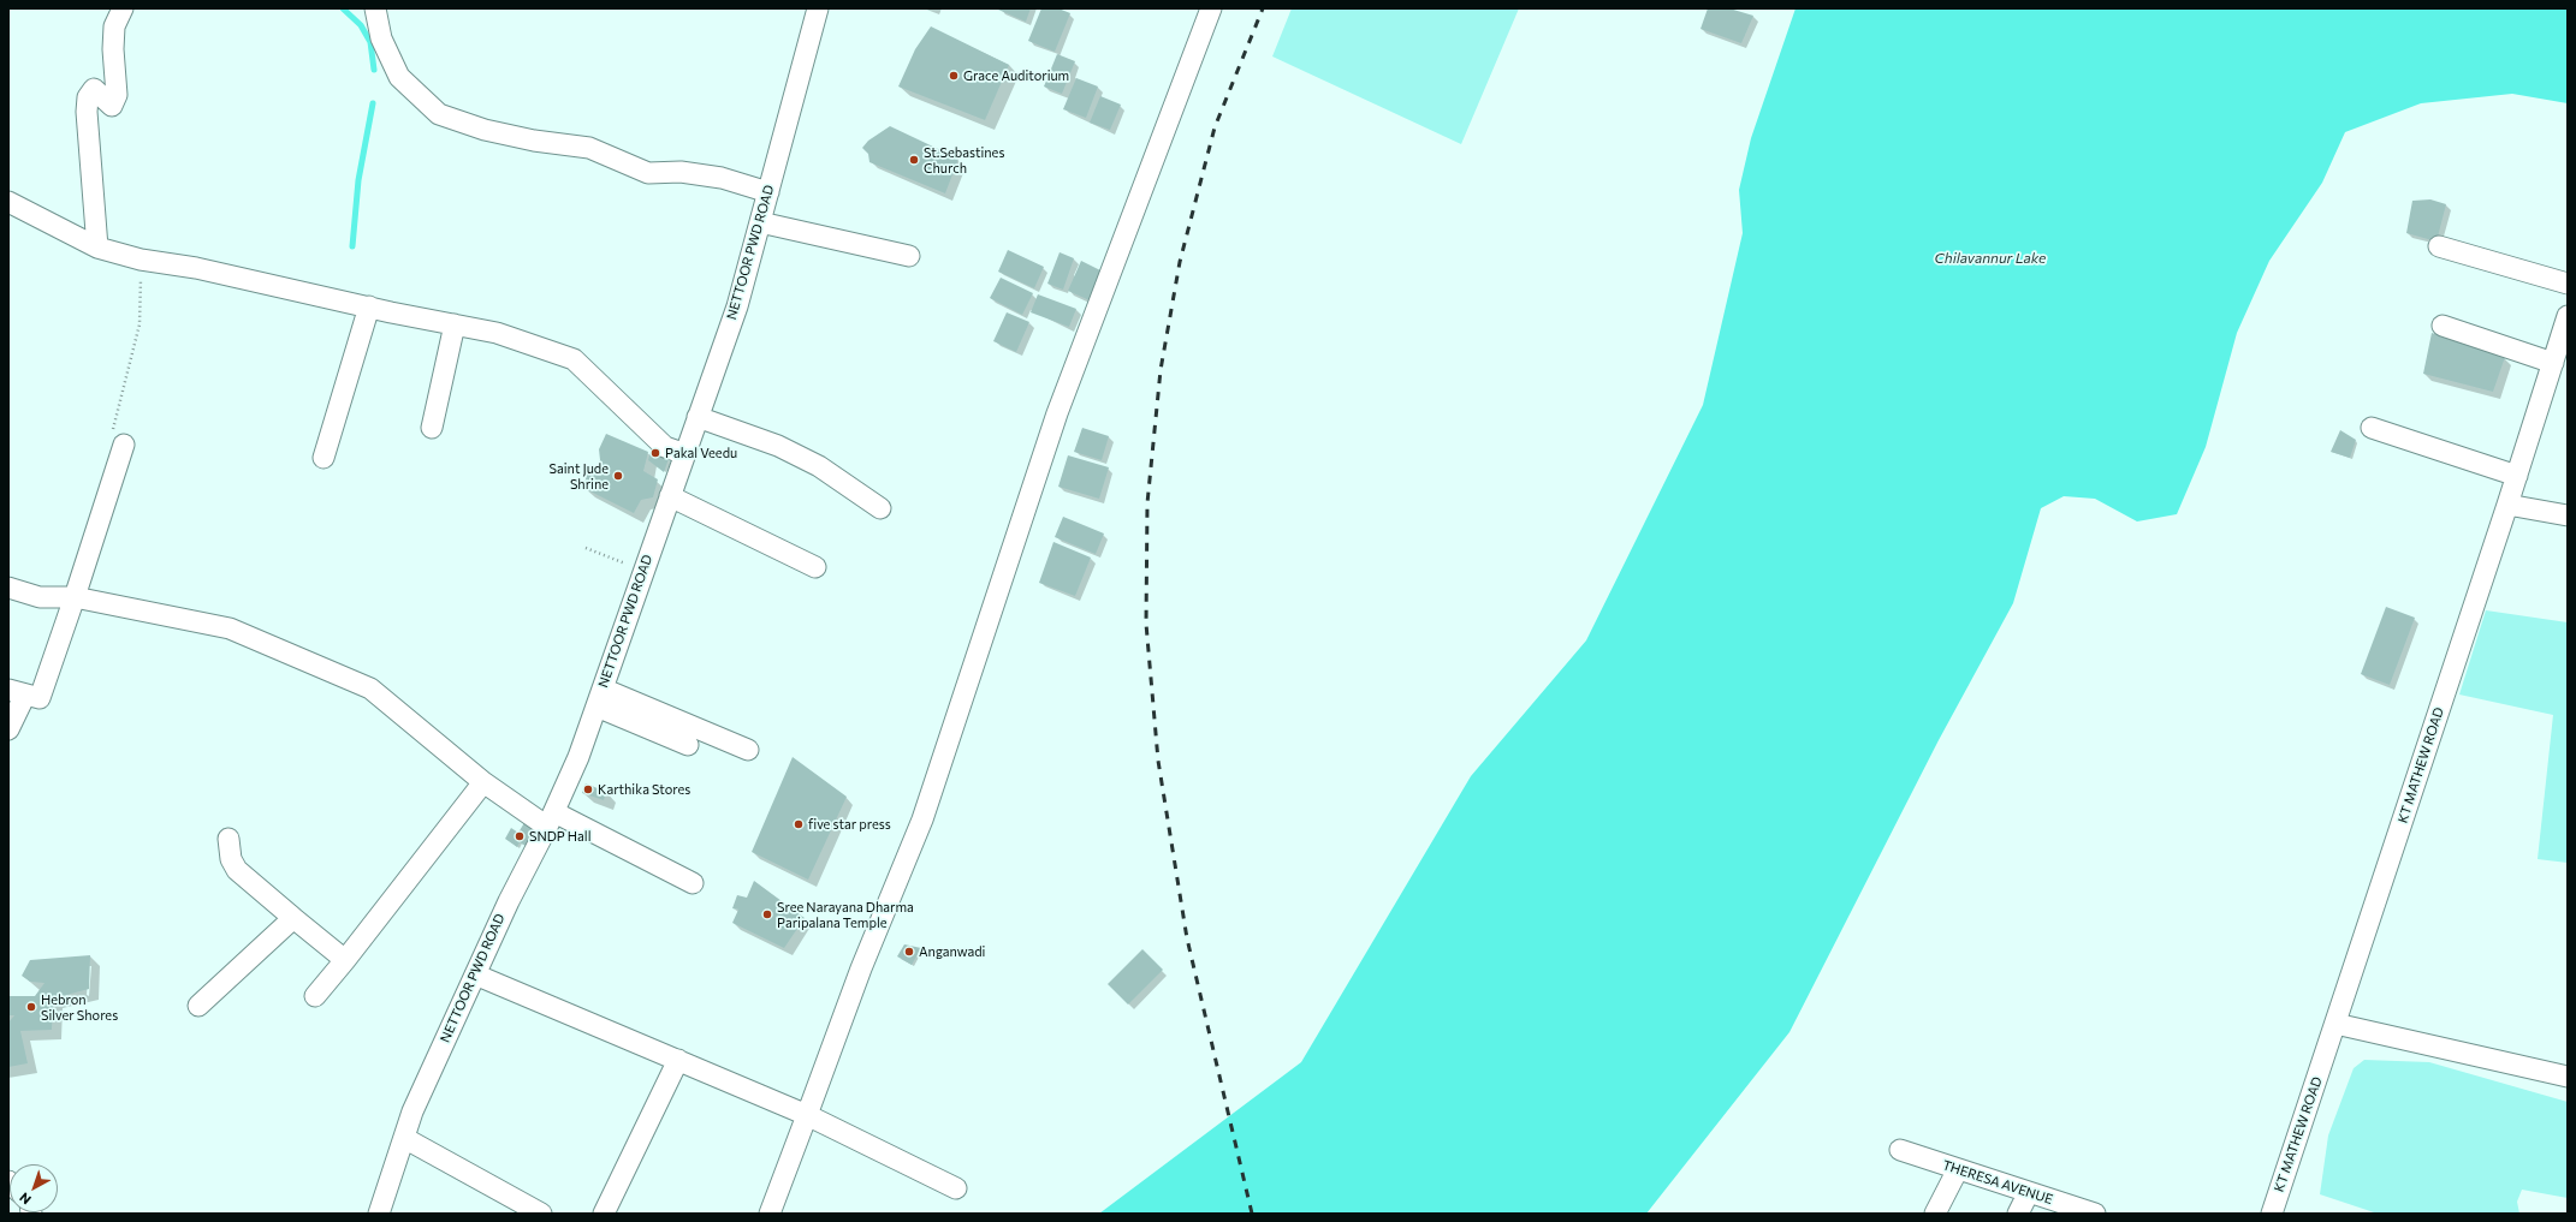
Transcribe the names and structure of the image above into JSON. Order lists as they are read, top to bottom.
{
  "streets": {
    "street": ["NETTOOR PWD ROAD", "KT MATHEW ROAD", "THERESA AVENUE"]
  },
  "water": ["Chilavannur Lake"],
  "places": [
    "Grace Auditorium",
    "St.Sebastines Church",
    "Pakal Veedu",
    "Saint Jude Shrine",
    "Karthika Stores",
    "five star press",
    "SNDP Hall",
    "Sree Narayana Dharma Paripalana Temple",
    "Anganwadi",
    "Hebron Silver Shores"
  ],
  "north": "bottom left"
}
